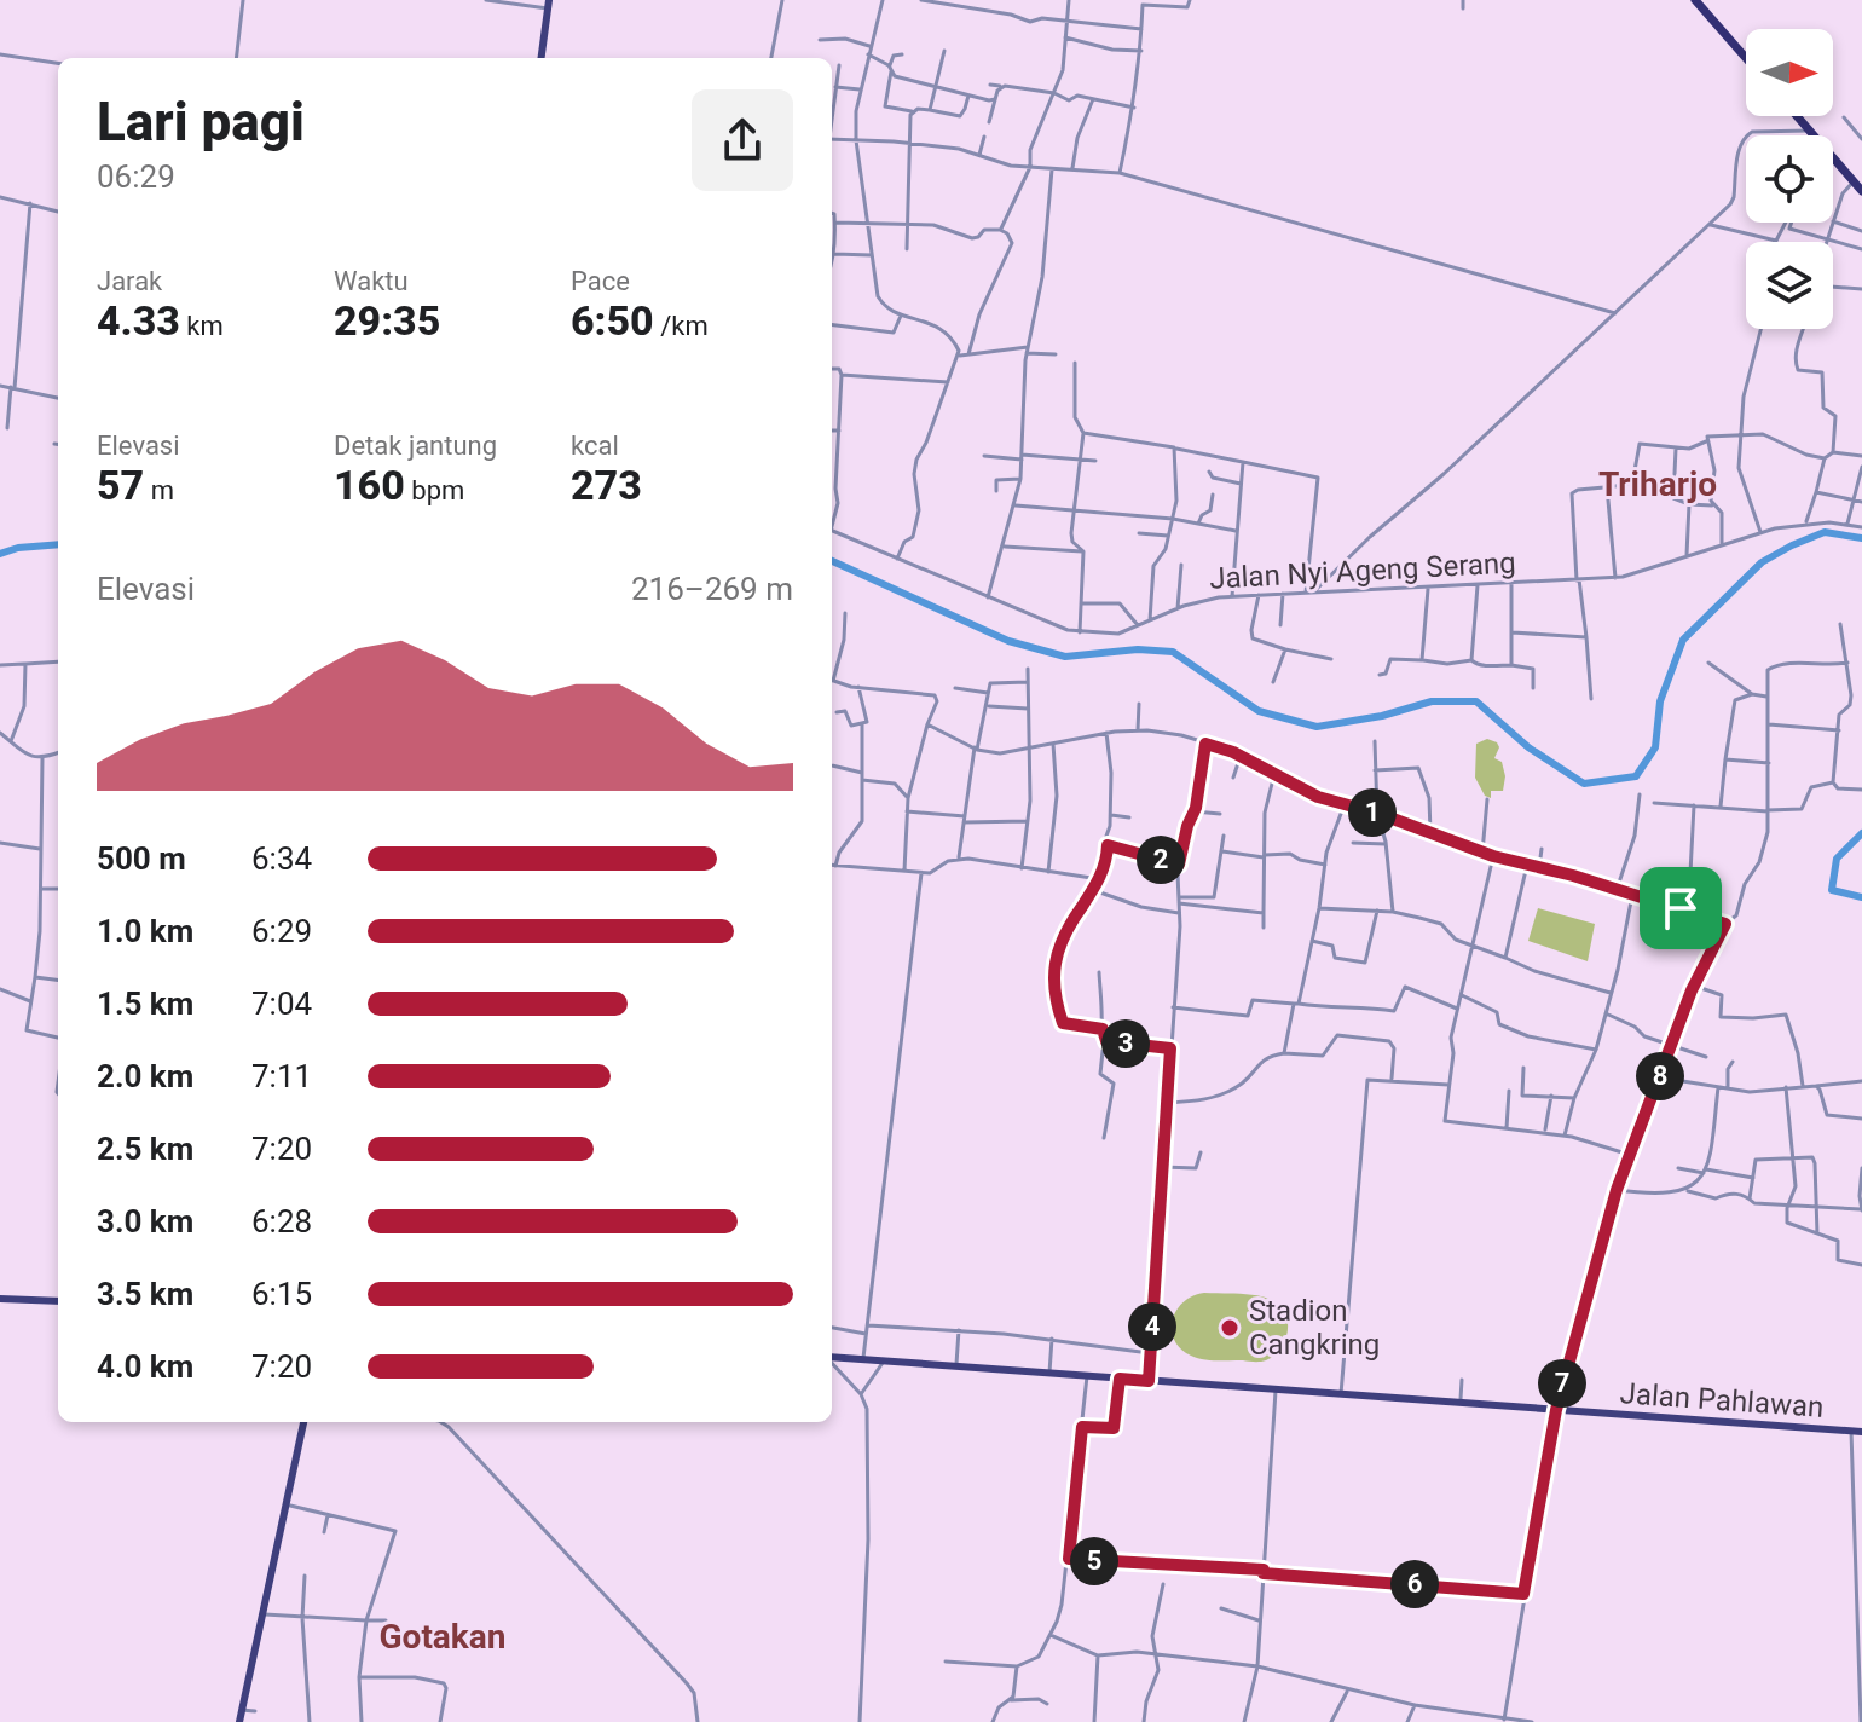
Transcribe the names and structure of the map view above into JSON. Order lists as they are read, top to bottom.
{
  "streets": {
    "main road": ["Jalan Pahlawan"],
    "street": ["Jalan Nyi Ageng Serang"]
  },
  "districts": ["Triharjo", "Gotakan"],
  "places": ["Stadion Cangkring"],
  "north": "right",
  "page": {
    "heading": ["Lari pagi", "06:29"],
    "stats": [
      ["Jarak", "4.33 km"],
      ["Waktu", "29:35"],
      ["Pace", "6:50 /km"],
      ["Elevasi", "57 m"],
      ["Detak jantung", "160 bpm"],
      ["kcal", "273"]
    ],
    "chart": ["Elevasi", "216–269 m"],
    "pins": [
      "1",
      "2",
      "3",
      "8",
      "4",
      "7",
      "5",
      "6"
    ],
    "list": [
      {
        "name": "500 m",
        "note": "6:34"
      },
      {
        "name": "1.0 km",
        "note": "6:29"
      },
      {
        "name": "1.5 km",
        "note": "7:04"
      },
      {
        "name": "2.0 km",
        "note": "7:11"
      },
      {
        "name": "2.5 km",
        "note": "7:20"
      },
      {
        "name": "3.0 km",
        "note": "6:28"
      },
      {
        "name": "3.5 km",
        "note": "6:15"
      },
      {
        "name": "4.0 km",
        "note": "7:20"
      }
    ]
  }
}
